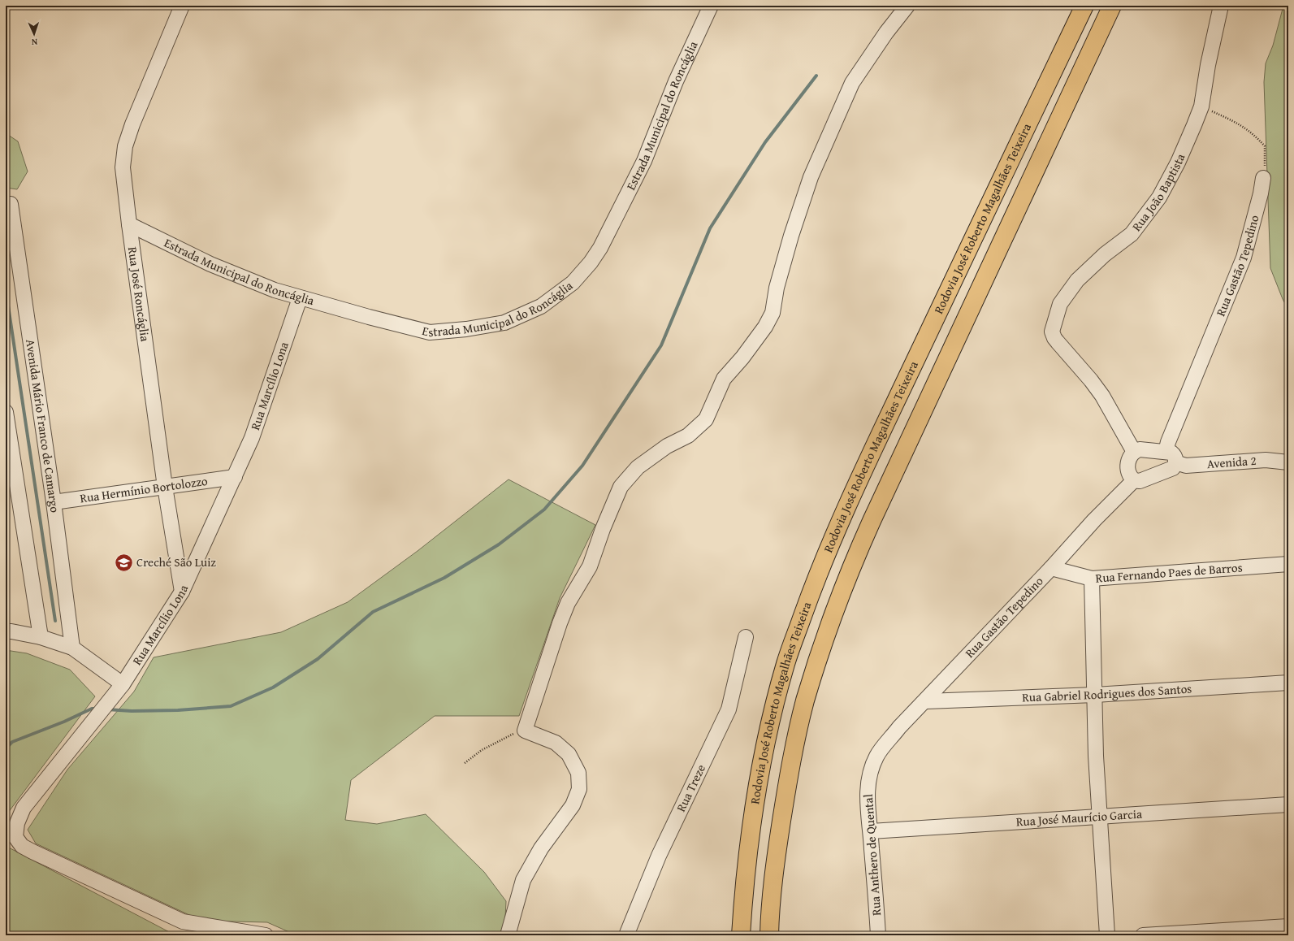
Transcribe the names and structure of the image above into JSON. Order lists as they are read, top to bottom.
{
  "streets": {
    "highway": ["Rodovia José Roberto Magalhães Teixeira"],
    "street": [
      "Estrada Municipal do Roncáglia",
      "Rua João Baptista",
      "Rua Gastão Tepedino",
      "Rua José Roncáglia",
      "Rua Marcílio Lona",
      "Avenida Mário Franco de Camargo",
      "Avenida 2",
      "Rua Hermínio Bortolozzo",
      "Rua Fernando Paes de Barros",
      "Rua Gabriel Rodrigues dos Santos",
      "Rua Treze",
      "Rua José Maurício Garcia",
      "Rua Anthero de Quental"
    ]
  },
  "crossings": [
    ["Estrada Municipal do Roncáglia", "Rua José Roncáglia"],
    ["Estrada Municipal do Roncáglia", "Rua Marcílio Lona"],
    ["Rua Gastão Tepedino", "Rua Fernando Paes de Barros"],
    ["Rua Gastão Tepedino", "Rua Gabriel Rodrigues dos Santos"],
    ["Rua Gastão Tepedino", "Rua Anthero de Quental"],
    ["Rua José Roncáglia", "Rua Marcílio Lona"],
    ["Rua José Roncáglia", "Rua Hermínio Bortolozzo"],
    ["Rua Marcílio Lona", "Rua Hermínio Bortolozzo"],
    ["Avenida Mário Franco de Camargo", "Rua Hermínio Bortolozzo"],
    ["Rua José Maurício Garcia", "Rua Anthero de Quental"]
  ],
  "places": {
    "school or university": ["Creché São Luiz"]
  },
  "north": "bottom"
}
